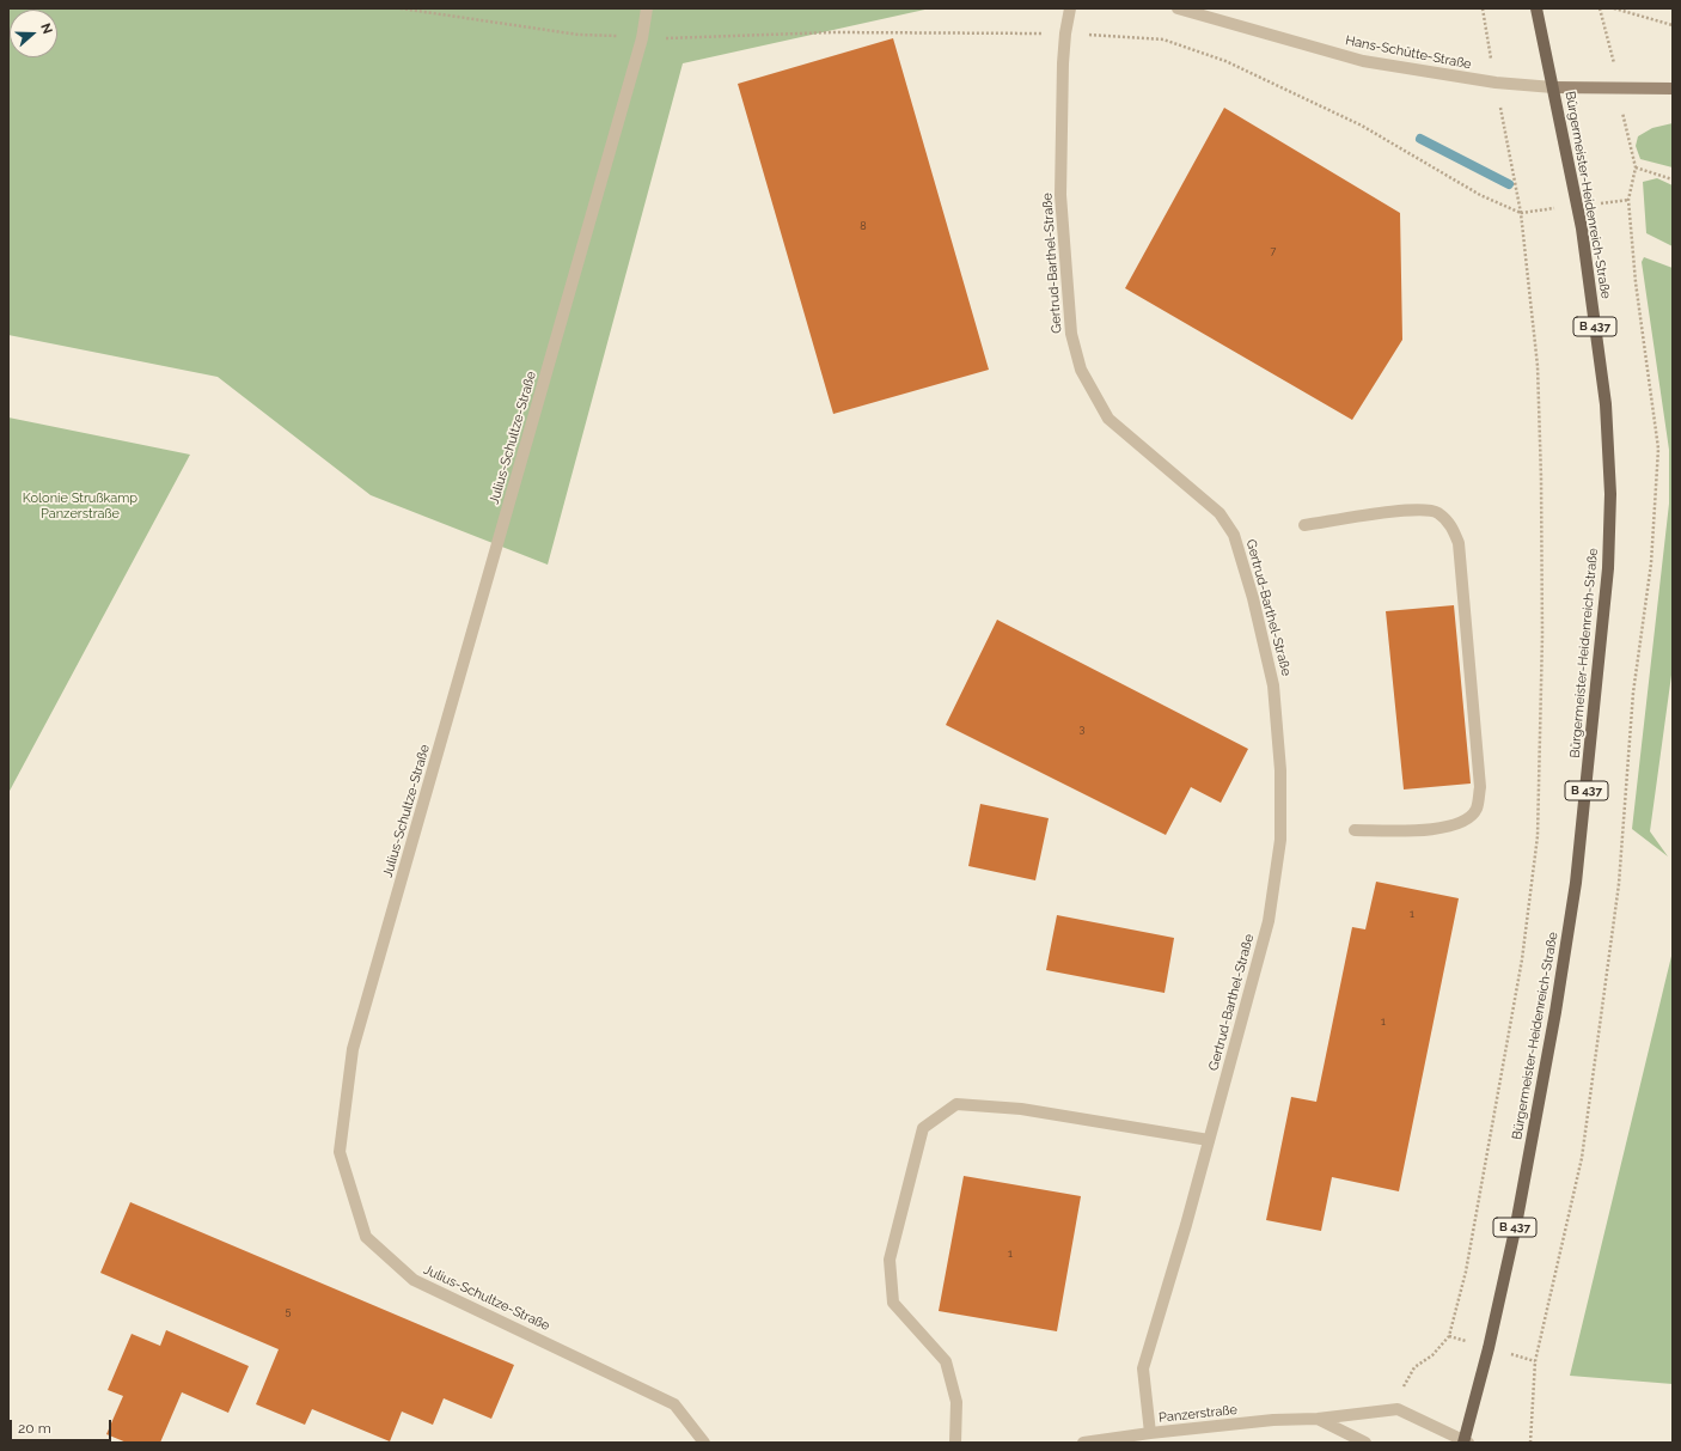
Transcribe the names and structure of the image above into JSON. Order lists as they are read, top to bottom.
{
  "streets": {
    "main road": ["Bürgermeister-Heidenreich-Straße", "B 437"],
    "street": [
      "Hans-Schütte-Straße",
      "Gertrud-Barthel-Straße",
      "Julius-Schultze-Straße",
      "Panzerstraße"
    ]
  },
  "crossings": [
    ["Hans-Schütte-Straße", "Bürgermeister-Heidenreich-Straße"],
    ["Hans-Schütte-Straße", "B 437"],
    ["Bürgermeister-Heidenreich-Straße", "B 437"],
    ["Gertrud-Barthel-Straße", "Panzerstraße"]
  ],
  "parks": ["Kolonie Strußkamp Panzerstraße"],
  "house_numbers": [
    "8",
    "7",
    "3",
    "1",
    "1",
    "1",
    "5"
  ],
  "scale_bar": "20 m",
  "north": "right"
}
